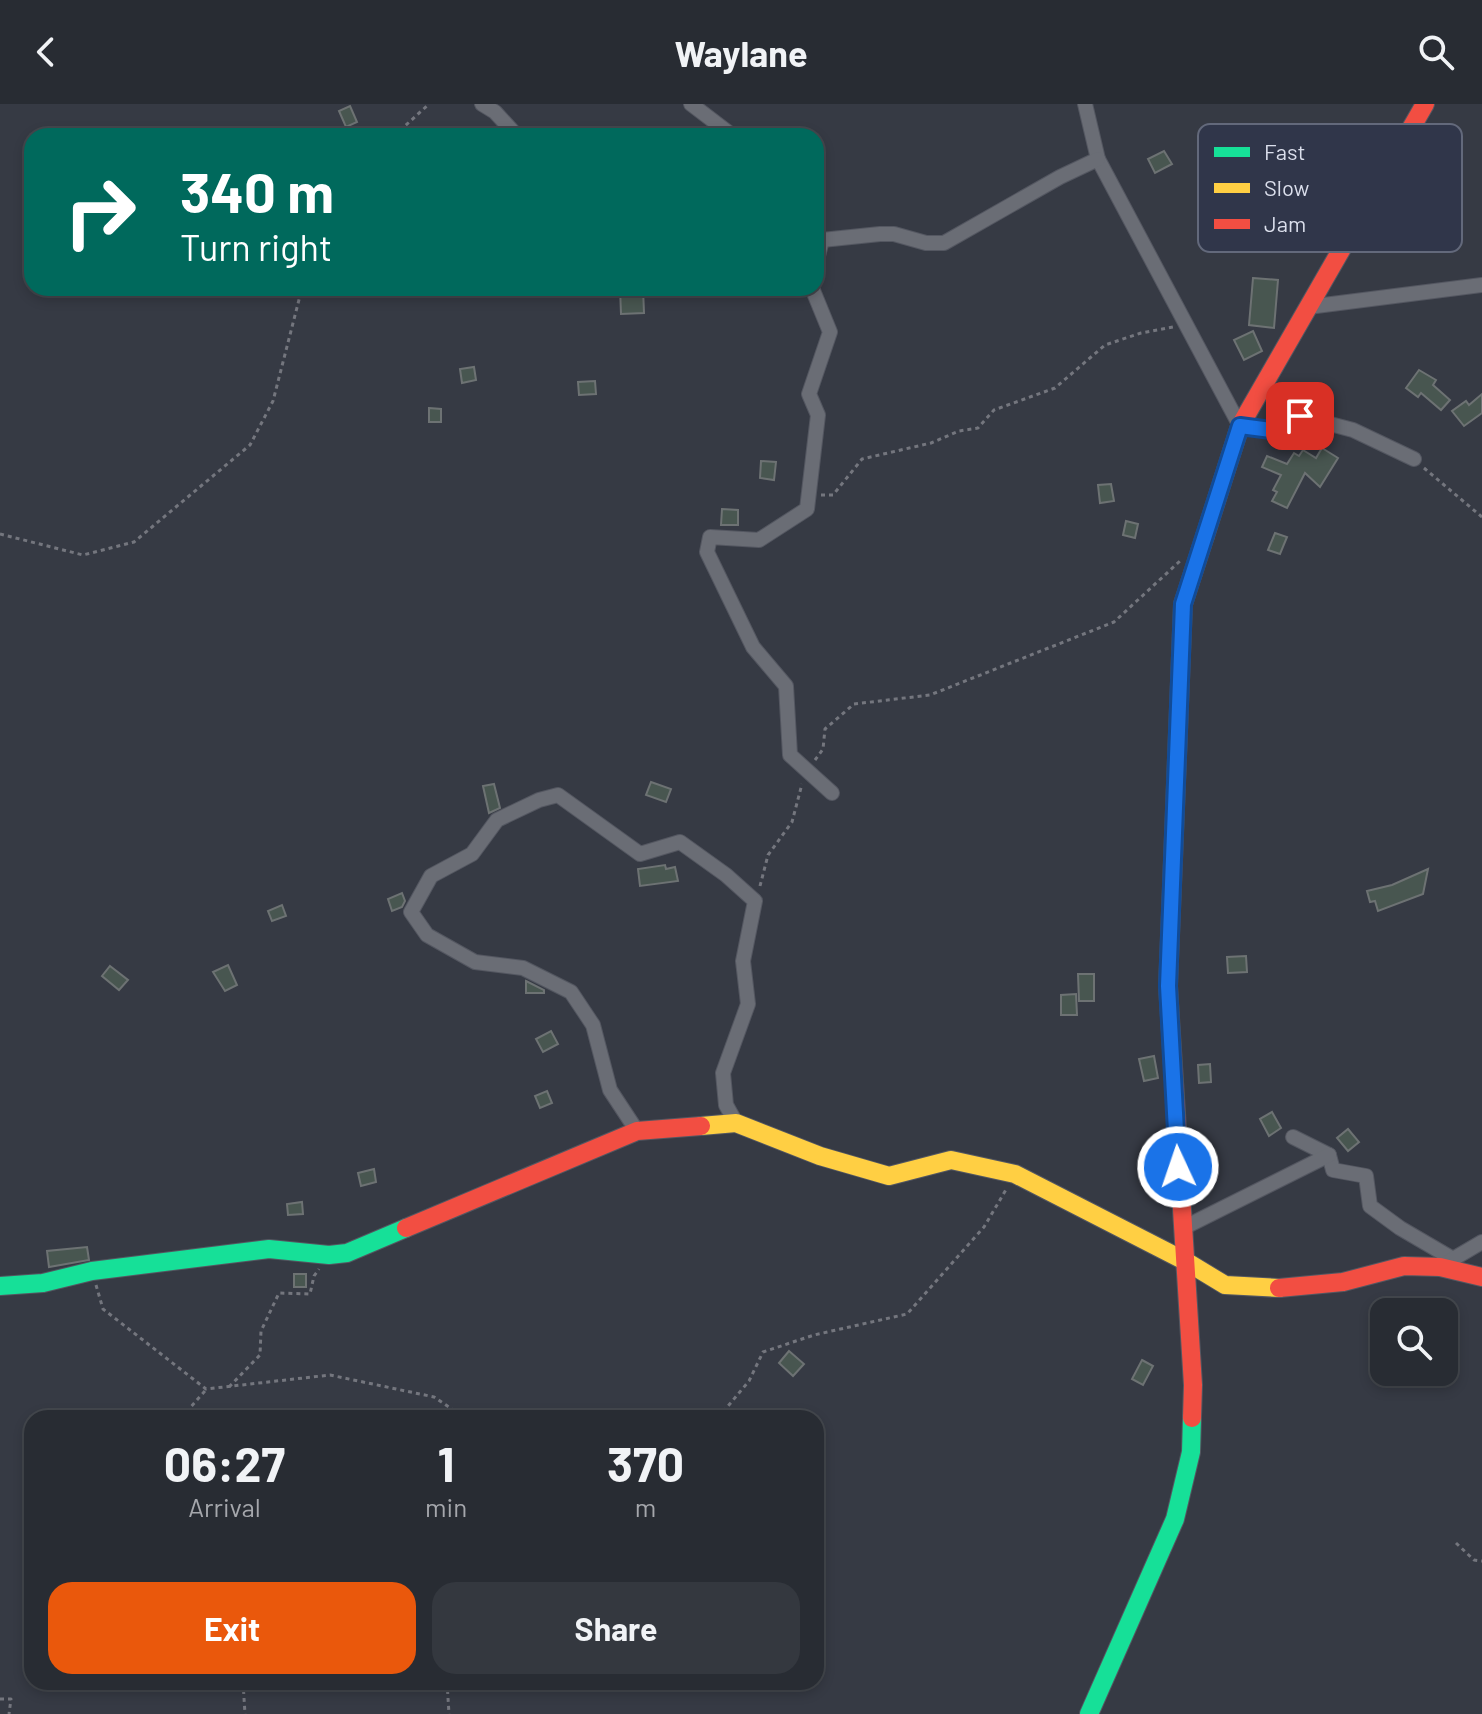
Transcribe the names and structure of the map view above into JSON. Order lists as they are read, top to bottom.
{
  "legend": ["Fast", "Slow", "Jam"],
  "page": {
    "header": "Waylane",
    "turn": ["340 m", "Turn right"],
    "eta": [
      "06:27",
      "Arrival",
      "1",
      "min",
      "370",
      "m"
    ],
    "buttons": ["Exit", "Share"]
  }
}
